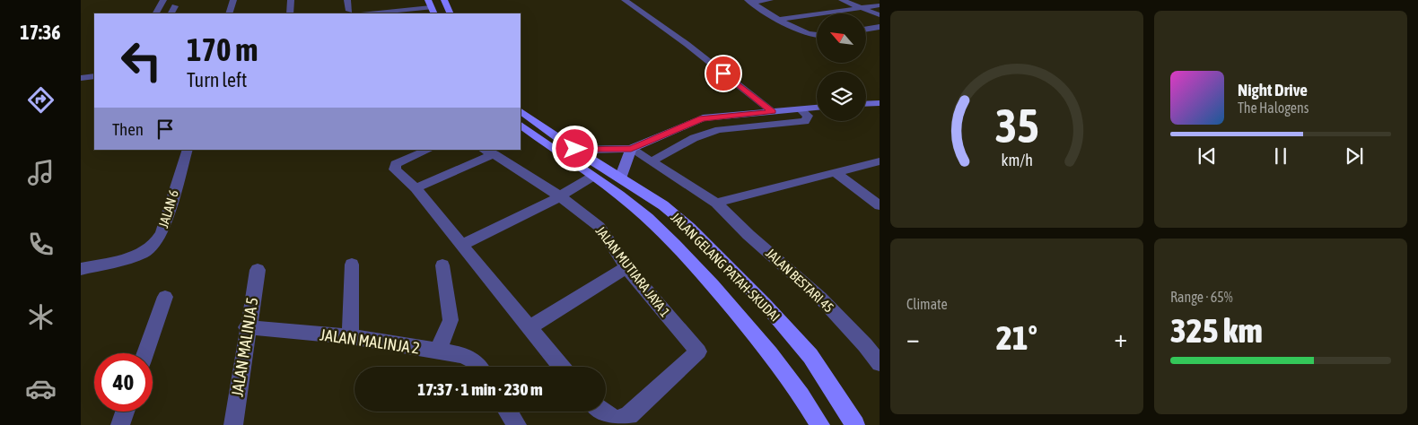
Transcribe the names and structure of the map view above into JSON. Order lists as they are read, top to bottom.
{
  "streets": {
    "main road": ["JALAN GELANG PATAH-SKUDAI"],
    "street": [
      "JALAN 6",
      "JALAN MUTIARA JAYA 1",
      "JALAN BESTARI 45",
      "JALAN MALINJA 2",
      "JALAN MALINJA 5"
    ]
  },
  "crossings": [
    ["JALAN MALINJA 2", "JALAN MALINJA 5"]
  ],
  "north": "top left",
  "page": {
    "tabs": "17:36",
    "turn": ["170 m", "Turn left"],
    "song": ["Night Drive", "The Halogens"],
    "then": "Then",
    "tile": [
      "Climate",
      ["Range · 65%", "325 km"]
    ],
    "heat": ["−", "21°", "+"],
    "limit": "40",
    "trip": "17:37 · 1 min · 230 m",
    "gauge": ["35", "km/h"]
  }
}
